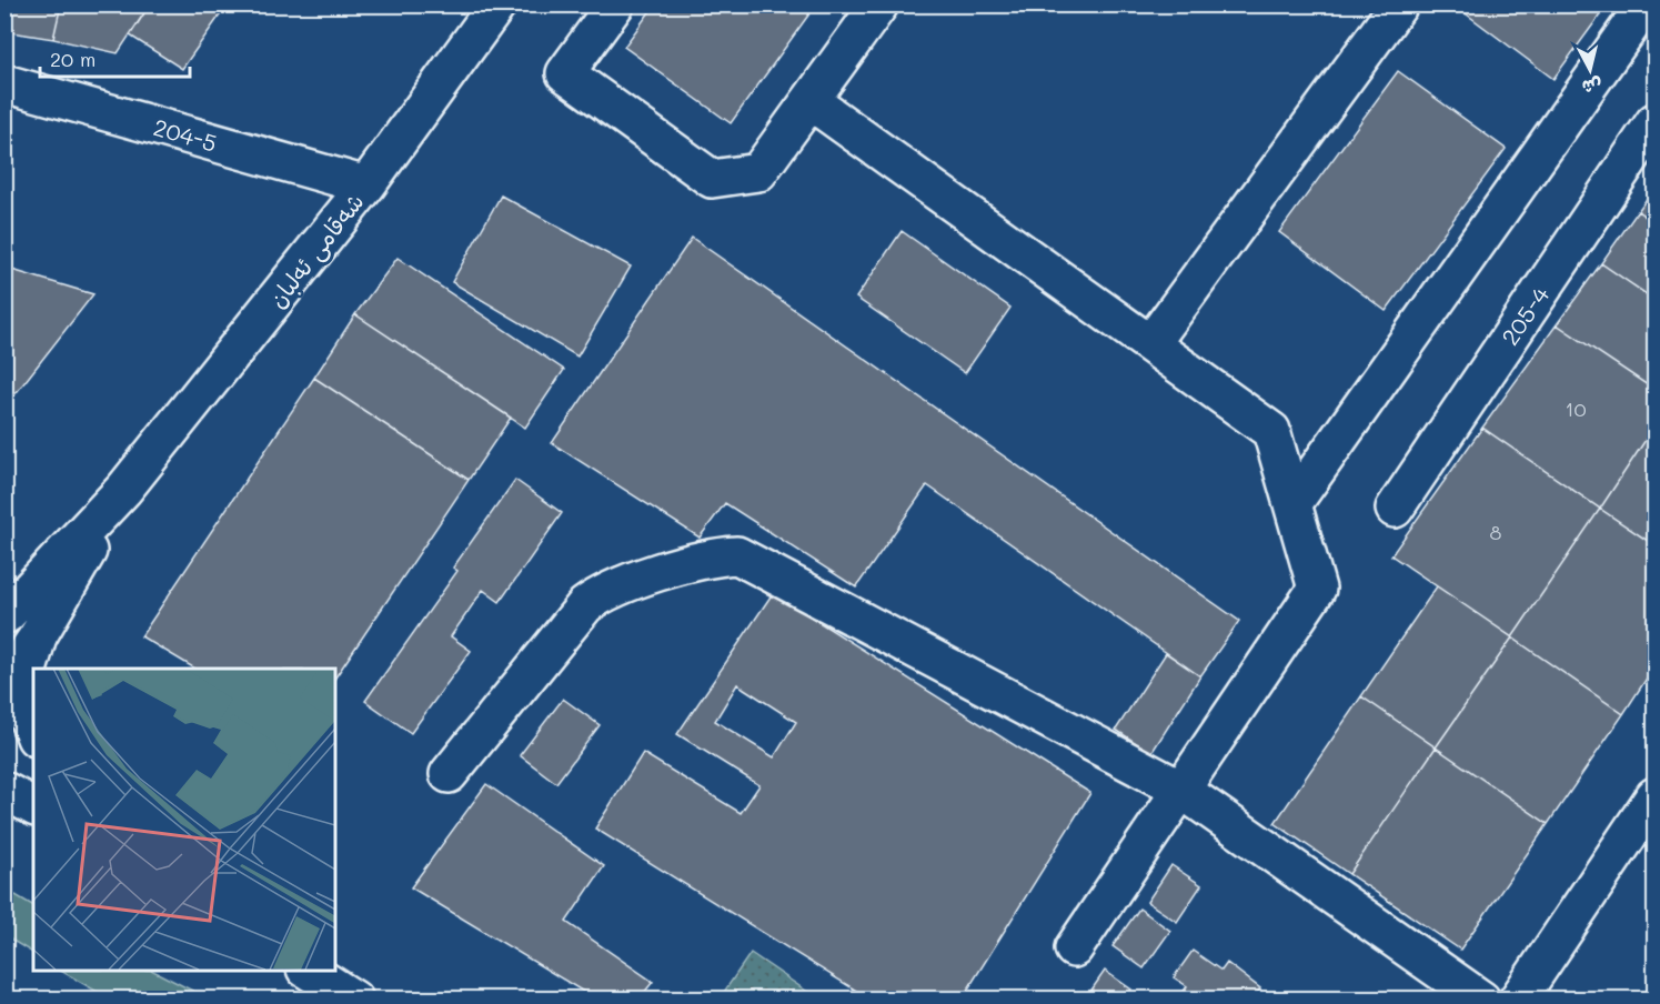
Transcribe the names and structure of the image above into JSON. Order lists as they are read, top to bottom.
{
  "streets": {
    "main road": ["204-5", "شەقامی ئەلبان", "205-4"]
  },
  "crossings": [
    ["204-5", "شەقامی ئەلبان"]
  ],
  "house_numbers": ["10", "8"],
  "scale_bar": "20 m",
  "north": "bottom"
}
